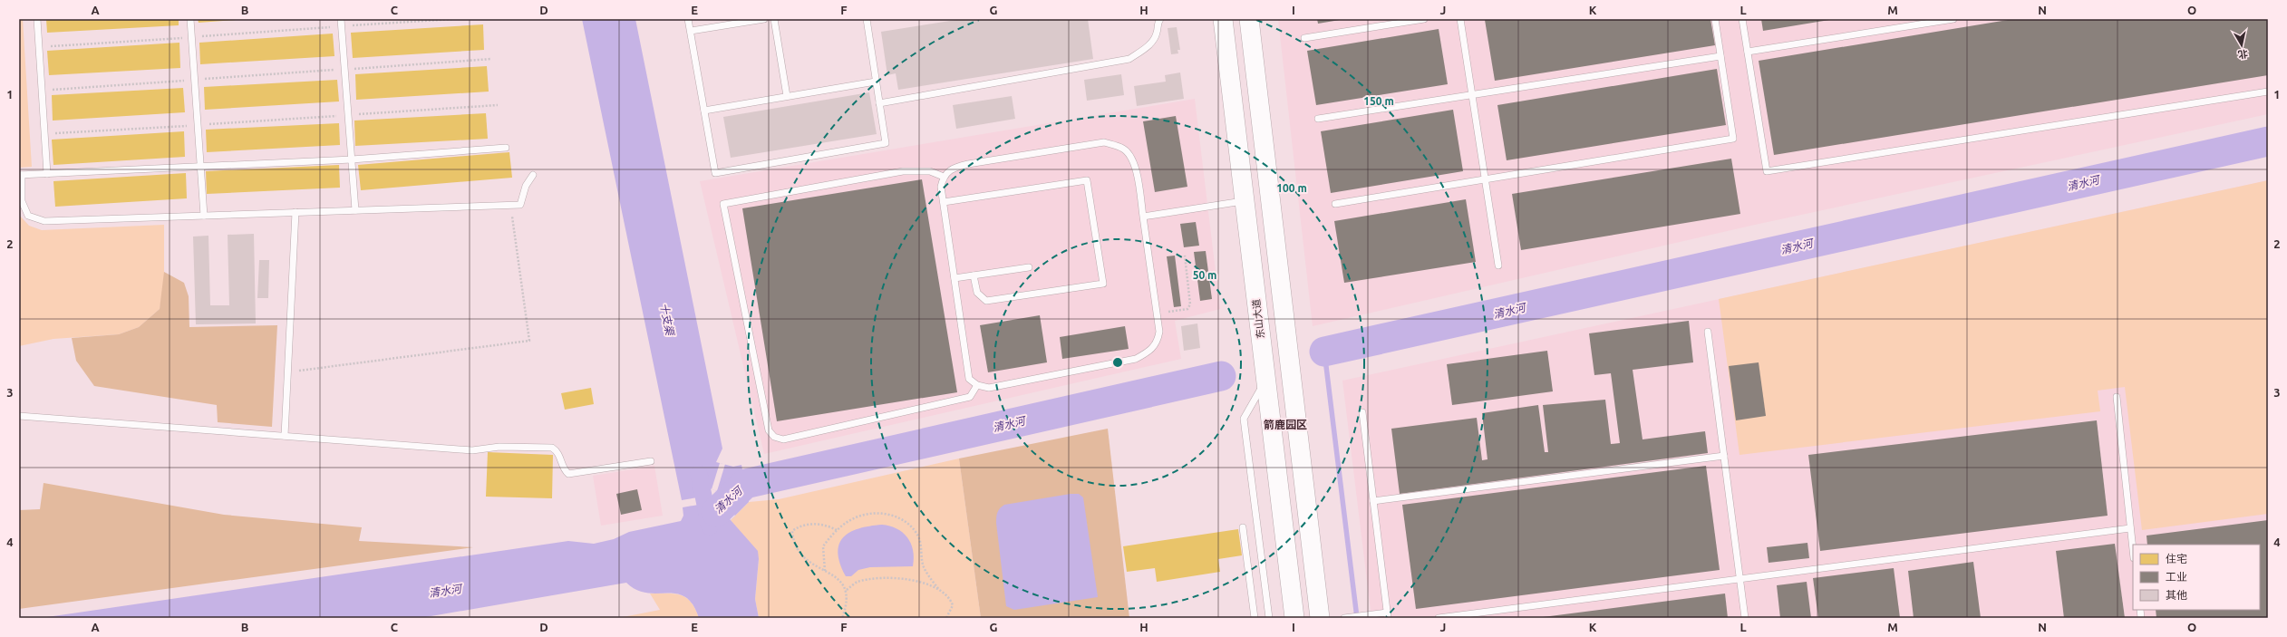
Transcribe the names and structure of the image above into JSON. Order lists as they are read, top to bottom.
{
  "streets": {
    "main road": ["东山大道"]
  },
  "districts": ["箭鹿园区"],
  "water": ["清水河", "十支渠"],
  "legend": ["住宅", "工业", "其他"],
  "north": "bottom",
  "grid": {
    "columns": [
      "A",
      "B",
      "C",
      "D",
      "E",
      "F",
      "G",
      "H",
      "I",
      "J",
      "K",
      "L",
      "M",
      "N",
      "O"
    ],
    "rows": [
      "1",
      "2",
      "3",
      "4"
    ]
  },
  "rings": ["150 m", "100 m", "50 m"]
}
